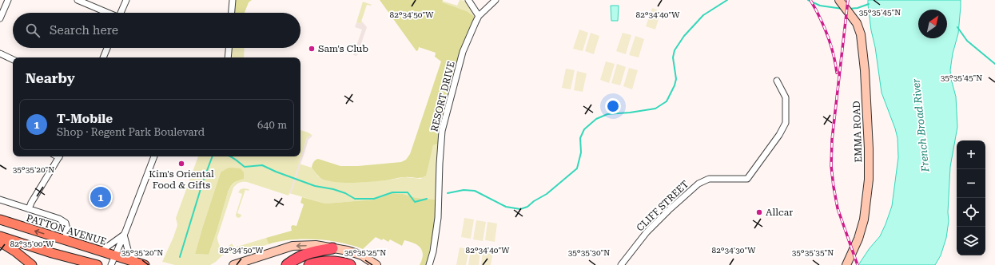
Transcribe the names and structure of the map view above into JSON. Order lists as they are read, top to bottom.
{
  "streets": {
    "main road": ["PATTON AVENUE"],
    "street": ["RESORT DRIVE", "EMMA ROAD", "CLIFF STREET"]
  },
  "water": ["French Broad River"],
  "places": ["Sam's Club", "Kim's Oriental Food & Gifts", "Allcar"],
  "north": "top right",
  "page": {
    "search": "Search here",
    "heading": "Nearby",
    "list": [
      {
        "mark": "1",
        "name": "T-Mobile",
        "note": "Shop · Regent Park Boulevard",
        "value": "640 m"
      }
    ],
    "map_buttons": ["+", "−"],
    "pins": "1"
  },
  "coordinates": [
    "35°35'45\"N",
    "82°34'50\"W",
    "82°34'40\"W",
    "35°35'20\"N",
    "82°35'00\"W",
    "82°34'30\"W",
    "35°35'25\"N",
    "35°35'30\"N",
    "35°35'35\"N"
  ]
}
